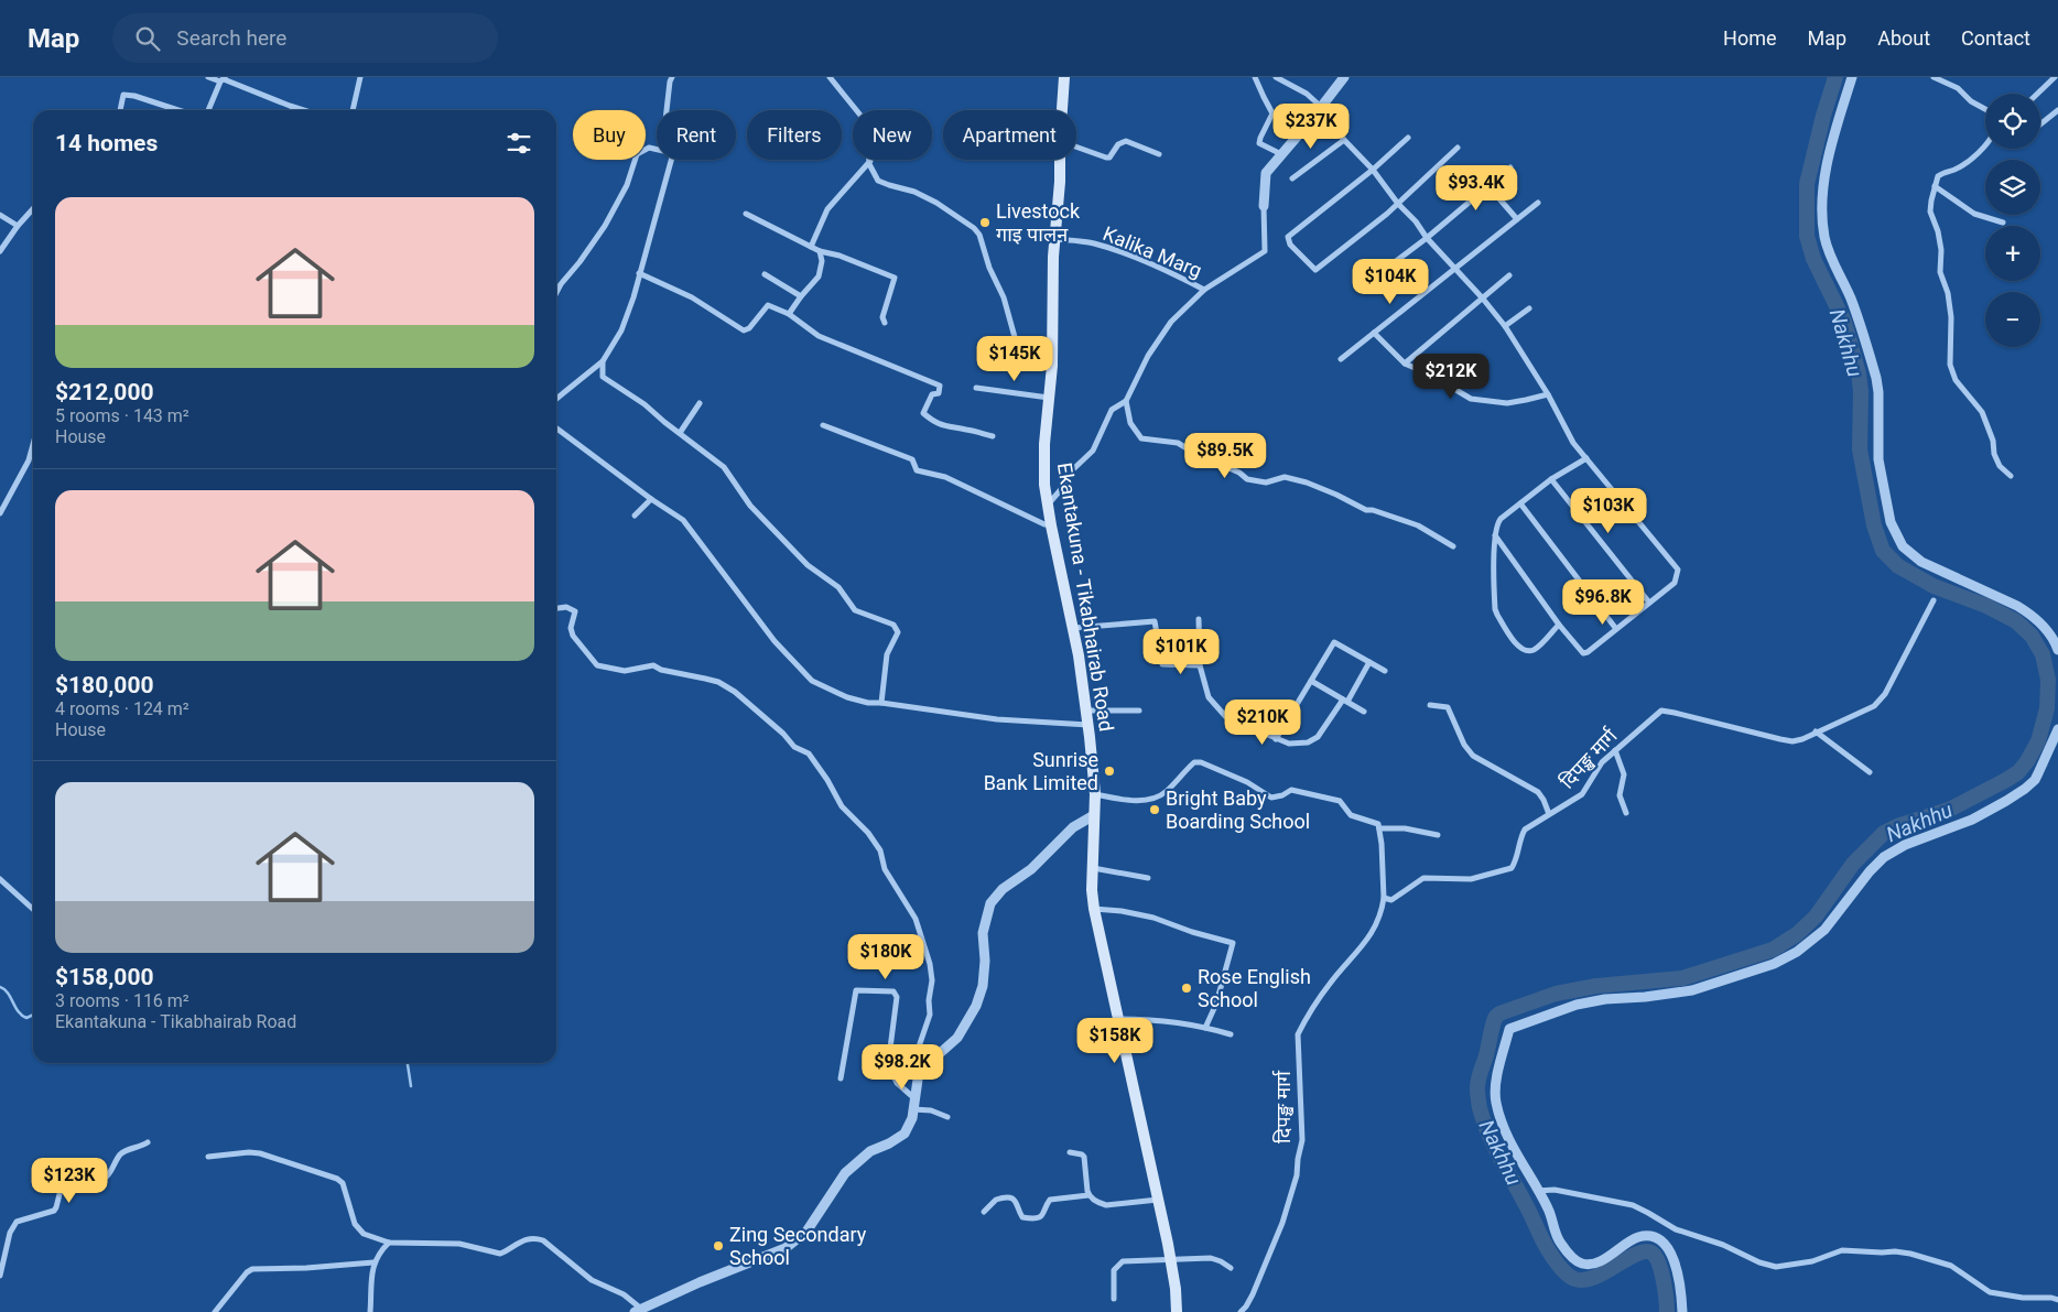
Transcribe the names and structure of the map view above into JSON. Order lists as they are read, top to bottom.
{
  "streets": {
    "main road": ["Ekantakuna - Tikabhairab Road"],
    "street": ["Kalika Marg", "दिपङ्ख मार्ग"]
  },
  "crossings": [
    ["Kalika Marg", "Ekantakuna - Tikabhairab Road"]
  ],
  "water": ["Nakhhu"],
  "places": [
    "Livestock गाइ पालन",
    "Sunrise Bank Limited",
    "Bright Baby Boarding School",
    "Rose English School",
    "Zing Secondary School"
  ],
  "page": {
    "header": "Map",
    "search": "Search here",
    "nav": [
      "Home",
      "Map",
      "About",
      "Contact"
    ],
    "map_buttons": ["+", "−"],
    "price": [
      "$237K",
      "$93.4K",
      "$104K",
      "$145K",
      "$212K",
      "$89.5K",
      "$103K",
      "$96.8K",
      "$101K",
      "$210K",
      "$180K",
      "$158K",
      "$98.2K",
      "$123K"
    ],
    "chip": [
      "Buy",
      "Rent",
      "Filters",
      "New",
      "Apartment"
    ],
    "heading": "14 homes",
    "list": [
      {
        "name": "$212,000",
        "note": "5 rooms · 143 m² · House"
      },
      {
        "name": "$180,000",
        "note": "4 rooms · 124 m² · House"
      },
      {
        "name": "$158,000",
        "note": "3 rooms · 116 m² · Ekantakuna - Tikabhairab Road"
      }
    ]
  }
}
